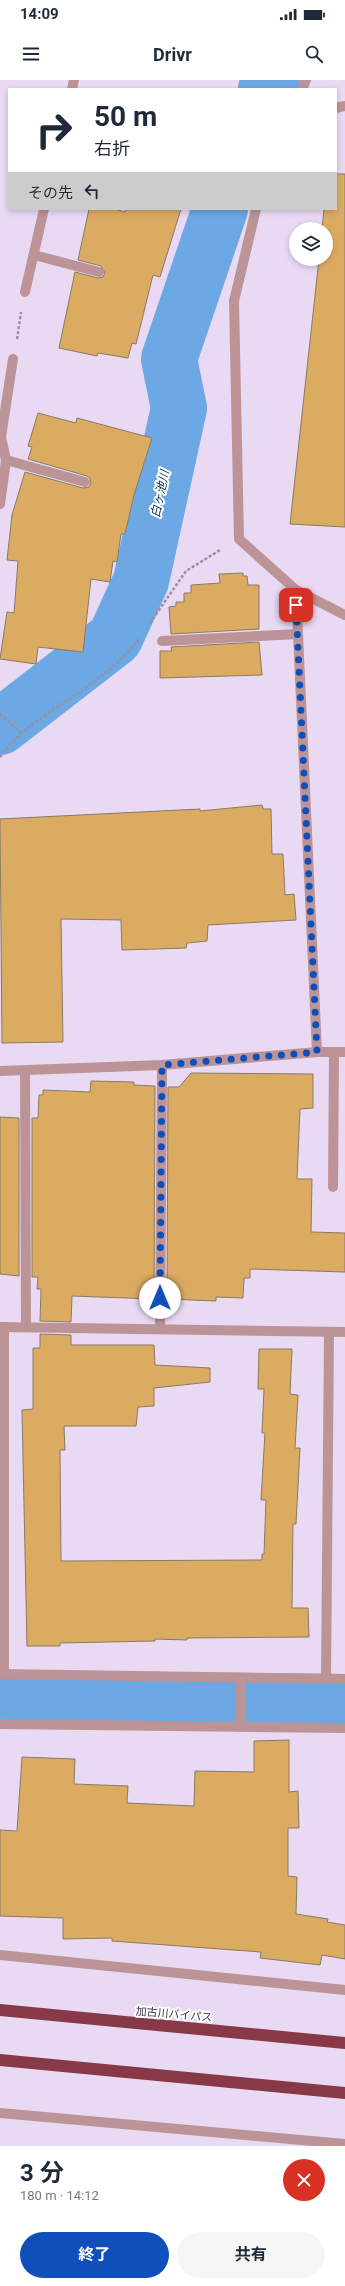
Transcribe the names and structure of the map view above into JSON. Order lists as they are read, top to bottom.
{
  "streets": {
    "highway": ["加古川バイパス"]
  },
  "water": ["白ヶ池川"],
  "page": {
    "status": "14:09",
    "header": "Drivr",
    "turn": ["50 m", "右折"],
    "then": "その先",
    "heading": ["3 分", "180 m · 14:12"],
    "buttons": ["終了", "共有"]
  }
}
